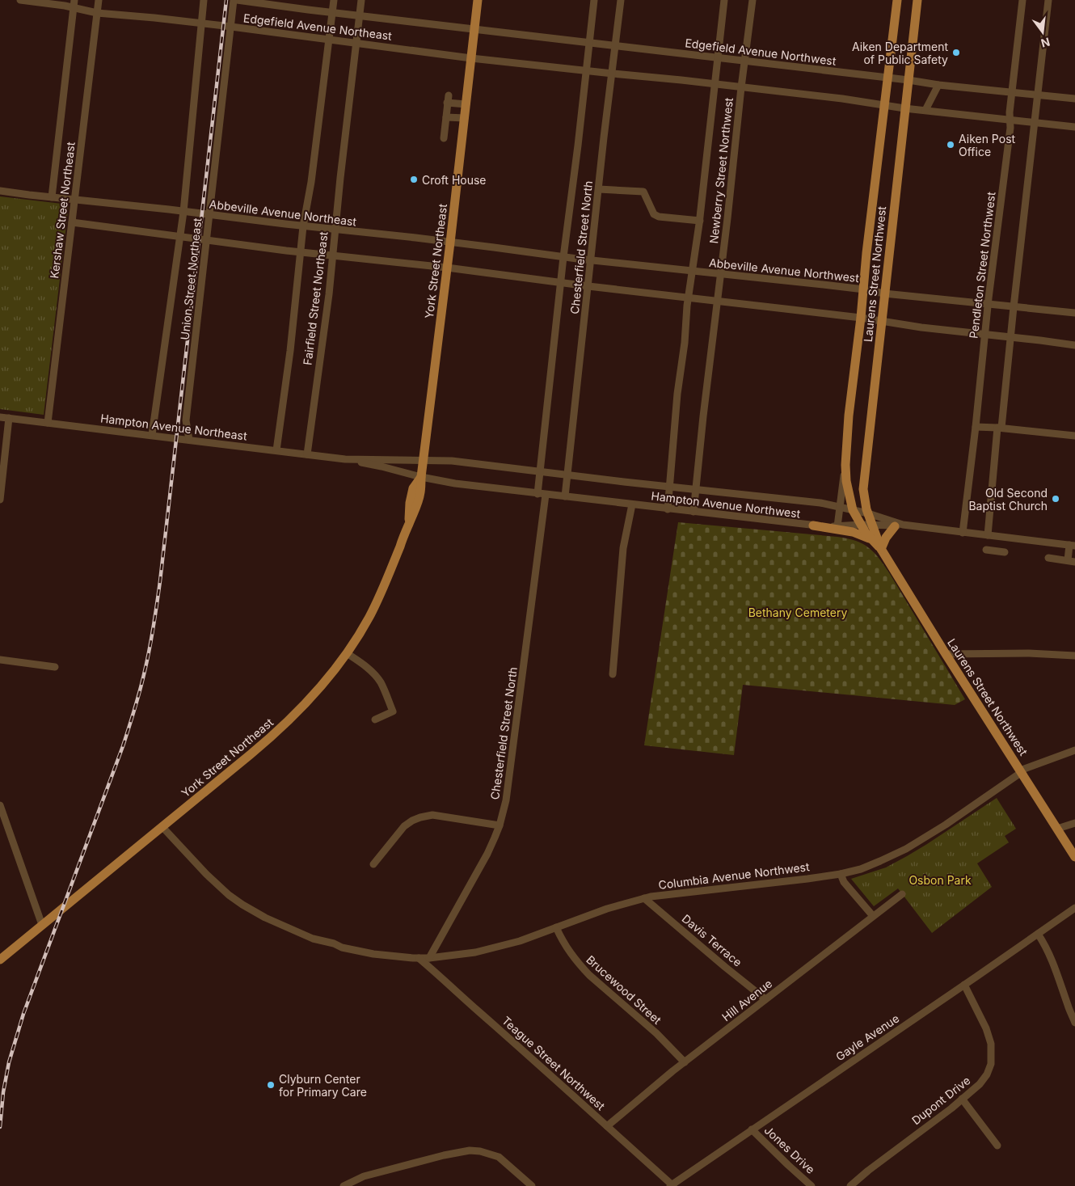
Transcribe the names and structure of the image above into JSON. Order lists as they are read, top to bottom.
{
  "streets": {
    "main road": ["York Street Northeast", "Laurens Street Northwest"],
    "street": [
      "Edgefield Avenue Northeast",
      "Edgefield Avenue Northwest",
      "Newberry Street Northwest",
      "Kershaw Street Northeast",
      "Abbeville Avenue Northeast",
      "Chesterfield Street North",
      "Pendleton Street Northwest",
      "Abbeville Avenue Northwest",
      "Union Street Northeast",
      "Fairfield Street Northeast",
      "Hampton Avenue Northeast",
      "Hampton Avenue Northwest",
      "Columbia Avenue Northwest",
      "Davis Terrace",
      "Brucewood Street",
      "Hill Avenue",
      "Gayle Avenue",
      "Teague Street Northwest",
      "Dupont Drive",
      "Jones Drive"
    ]
  },
  "crossings": [
    ["Edgefield Avenue Northeast", "Edgefield Avenue Northwest"],
    ["Edgefield Avenue Northeast", "Kershaw Street Northeast"],
    ["Edgefield Avenue Northeast", "Chesterfield Street North"],
    ["Edgefield Avenue Northeast", "York Street Northeast"],
    ["Edgefield Avenue Northeast", "Union Street Northeast"],
    ["Edgefield Avenue Northeast", "Fairfield Street Northeast"],
    ["Edgefield Avenue Northwest", "Newberry Street Northwest"],
    ["Edgefield Avenue Northwest", "Chesterfield Street North"],
    ["Edgefield Avenue Northwest", "Pendleton Street Northwest"],
    ["Edgefield Avenue Northwest", "Laurens Street Northwest"],
    ["Newberry Street Northwest", "Abbeville Avenue Northwest"],
    ["Newberry Street Northwest", "Hampton Avenue Northwest"],
    ["Kershaw Street Northeast", "Abbeville Avenue Northeast"],
    ["Kershaw Street Northeast", "Hampton Avenue Northeast"],
    ["Abbeville Avenue Northeast", "Chesterfield Street North"],
    ["Abbeville Avenue Northeast", "York Street Northeast"],
    ["Abbeville Avenue Northeast", "Abbeville Avenue Northwest"],
    ["Abbeville Avenue Northeast", "Union Street Northeast"],
    ["Abbeville Avenue Northeast", "Fairfield Street Northeast"],
    ["Chesterfield Street North", "Abbeville Avenue Northwest"],
    ["Chesterfield Street North", "Hampton Avenue Northeast"],
    ["Chesterfield Street North", "Hampton Avenue Northwest"],
    ["Chesterfield Street North", "Columbia Avenue Northwest"],
    ["York Street Northeast", "Hampton Avenue Northeast"],
    ["York Street Northeast", "Columbia Avenue Northwest"],
    ["Pendleton Street Northwest", "Abbeville Avenue Northwest"],
    ["Pendleton Street Northwest", "Hampton Avenue Northwest"],
    ["Abbeville Avenue Northwest", "Laurens Street Northwest"],
    ["Laurens Street Northwest", "Hampton Avenue Northwest"],
    ["Laurens Street Northwest", "Columbia Avenue Northwest"],
    ["Union Street Northeast", "Hampton Avenue Northeast"],
    ["Fairfield Street Northeast", "Hampton Avenue Northeast"],
    ["Hampton Avenue Northeast", "Hampton Avenue Northwest"],
    ["Columbia Avenue Northwest", "Davis Terrace"],
    ["Columbia Avenue Northwest", "Brucewood Street"],
    ["Columbia Avenue Northwest", "Teague Street Northwest"],
    ["Davis Terrace", "Hill Avenue"],
    ["Brucewood Street", "Hill Avenue"],
    ["Hill Avenue", "Teague Street Northwest"],
    ["Gayle Avenue", "Teague Street Northwest"],
    ["Gayle Avenue", "Dupont Drive"],
    ["Gayle Avenue", "Jones Drive"]
  ],
  "parks": ["Bethany Cemetery", "Osbon Park"],
  "places": [
    "Aiken Department of Public Safety",
    "Aiken Post Office",
    "Croft House",
    "Old Second Baptist Church",
    "Clyburn Center for Primary Care"
  ],
  "north": "bottom"
}
